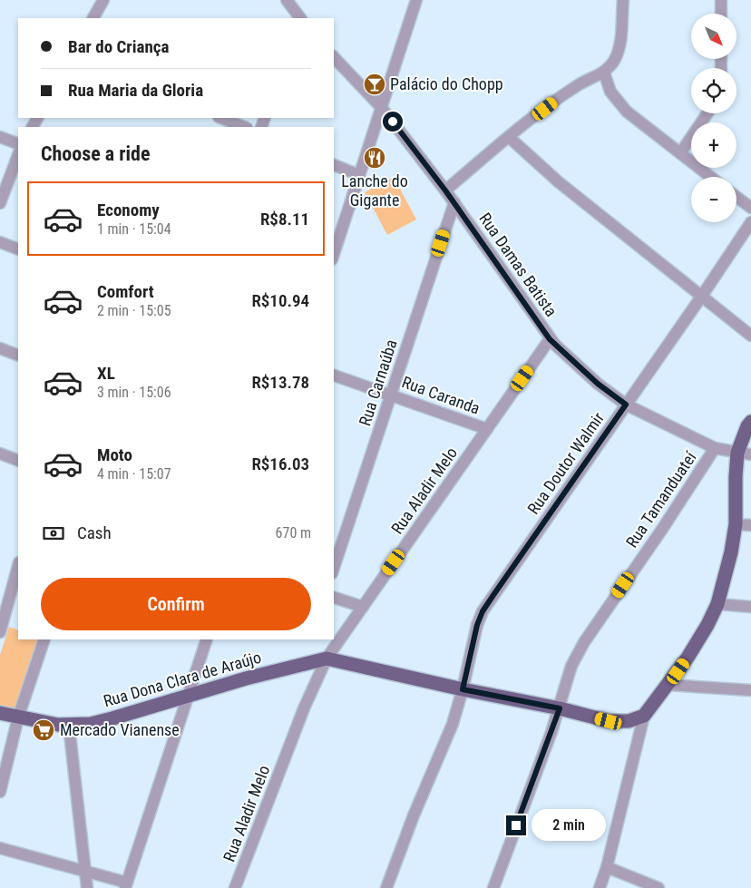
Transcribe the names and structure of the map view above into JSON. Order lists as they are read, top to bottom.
{
  "streets": {
    "main road": ["Rua Dona Clara de Araújo"],
    "street": [
      "Rua Damas Batista",
      "Rua Carnaúba",
      "Rua Caranda",
      "Rua Doutor Walmir",
      "Rua Aladir Melo",
      "Rua Tamanduateí"
    ]
  },
  "crossings": [
    ["Rua Damas Batista", "Rua Carnaúba"],
    ["Rua Damas Batista", "Rua Doutor Walmir"],
    ["Rua Damas Batista", "Rua Aladir Melo"],
    ["Rua Damas Batista", "Rua Tamanduateí"],
    ["Rua Carnaúba", "Rua Caranda"],
    ["Rua Caranda", "Rua Aladir Melo"],
    ["Rua Doutor Walmir", "Rua Dona Clara de Araújo"],
    ["Rua Aladir Melo", "Rua Dona Clara de Araújo"],
    ["Rua Tamanduateí", "Rua Dona Clara de Araújo"]
  ],
  "places": {
    "bar": ["Palácio do Chopp"],
    "restaurant": ["Lanche do Gigante"],
    "supermarket": ["Mercado Vianense"]
  },
  "north": "bottom right",
  "page": {
    "map_buttons": ["+", "−"],
    "banner": ["Bar do Criança", "Rua Maria da Gloria"],
    "heading": "Choose a ride",
    "list": [
      {
        "name": "Economy",
        "note": "1 min · 15:04",
        "value": "R$8.11"
      },
      {
        "name": "Comfort",
        "note": "2 min · 15:05",
        "value": "R$10.94"
      },
      {
        "name": "XL",
        "note": "3 min · 15:06",
        "value": "R$13.78"
      },
      {
        "name": "Moto",
        "note": "4 min · 15:07",
        "value": "R$16.03"
      }
    ],
    "pay": ["Cash", "670 m"],
    "buttons": "Confirm",
    "bubble": "2 min"
  }
}
